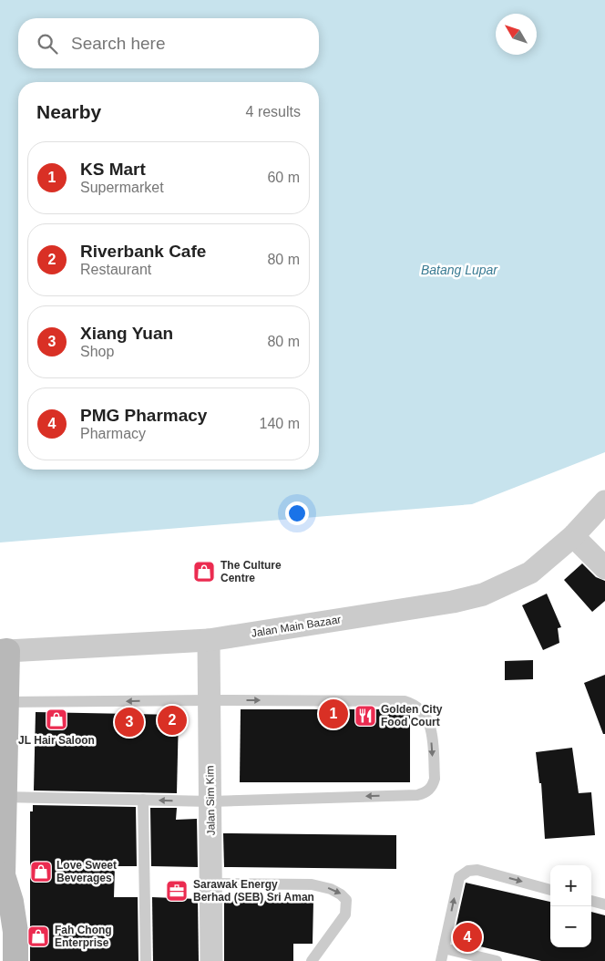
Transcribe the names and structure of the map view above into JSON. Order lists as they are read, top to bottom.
{
  "streets": {
    "street": ["Jalan Main Bazaar", "Jalan Sim Kim"]
  },
  "crossings": [
    ["Jalan Main Bazaar", "Jalan Sim Kim"]
  ],
  "water": ["Batang Lupar"],
  "places": {
    "shop": [
      "The Culture Centre",
      "JL Hair Saloon",
      "Love Sweet Beverages",
      "Fah Chong Enterprise"
    ],
    "restaurant": ["Golden City Food Court"],
    "office": ["Sarawak Energy Berhad (SEB) Sri Aman"]
  },
  "north": "top left",
  "page": {
    "search": "Search here",
    "heading": ["Nearby", "4 results"],
    "list": [
      {
        "mark": "1",
        "name": "KS Mart",
        "note": "Supermarket",
        "value": "60 m"
      },
      {
        "mark": "2",
        "name": "Riverbank Cafe",
        "note": "Restaurant",
        "value": "80 m"
      },
      {
        "mark": "3",
        "name": "Xiang Yuan",
        "note": "Shop",
        "value": "80 m"
      },
      {
        "mark": "4",
        "name": "PMG Pharmacy",
        "note": "Pharmacy",
        "value": "140 m"
      }
    ],
    "pins": [
      "1",
      "2",
      "3",
      "4"
    ],
    "map_buttons": ["+", "−"]
  }
}
